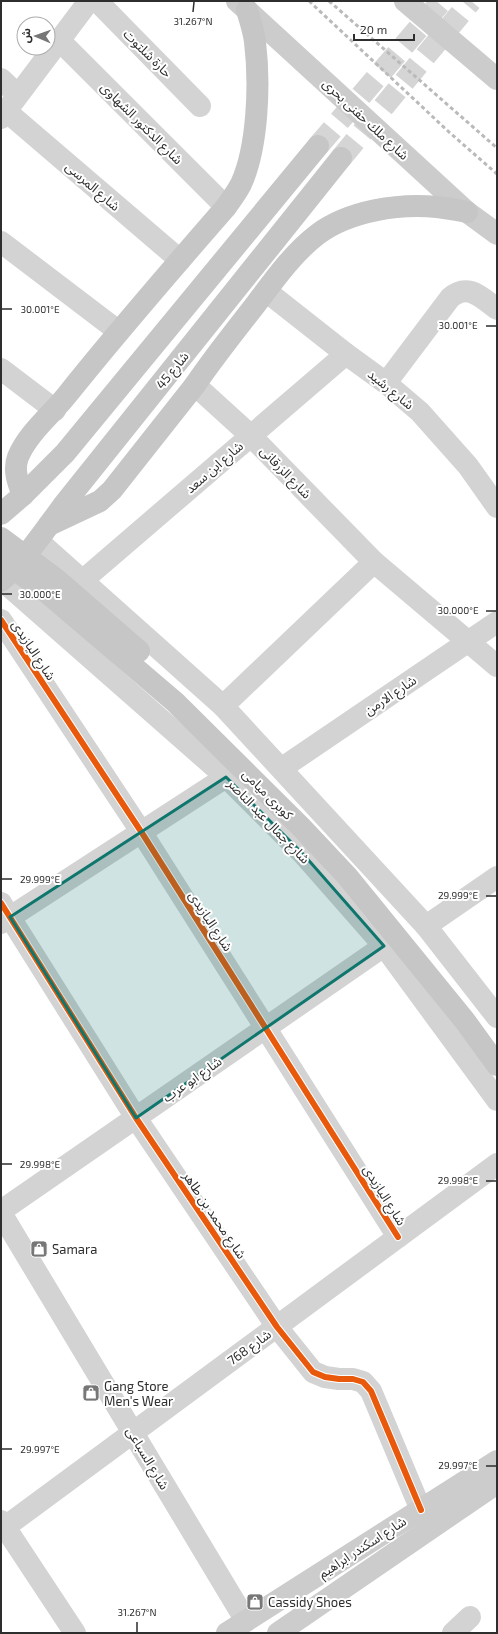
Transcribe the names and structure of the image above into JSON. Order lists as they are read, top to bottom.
{
  "streets": {
    "main road": ["شارع 45", "كوبرى ميامى"],
    "street": [
      "حارة شلتوت",
      "شارع ملك حفنى بحرى",
      "شارع الدكتور الشهاوى",
      "شارع المرسى",
      "شارع رشيد",
      "شارع ابن سعد",
      "شارع الزرقانى",
      "شارع اليازيدى",
      "شارع الارمن",
      "شارع جمال عبد الناصر",
      "شارع ابو عرب",
      "شارع محمد بن طاهر",
      "شارع 768",
      "شارع السباعى",
      "شارع اسكندر ابراهيم"
    ]
  },
  "crossings": [
    ["شارع 45", "كوبرى ميامى"],
    ["شارع 45", "شارع جمال عبد الناصر"],
    ["شارع رشيد", "شارع ابن سعد"],
    ["شارع ابن سعد", "شارع الزرقانى"],
    ["شارع الزرقانى", "شارع الارمن"],
    ["شارع اليازيدى", "شارع ابو عرب"],
    ["شارع اليازيدى", "شارع 768"],
    ["كوبرى ميامى", "شارع جمال عبد الناصر"],
    ["شارع جمال عبد الناصر", "شارع ابو عرب"],
    ["شارع ابو عرب", "شارع محمد بن طاهر"],
    ["شارع ابو عرب", "شارع السباعى"],
    ["شارع محمد بن طاهر", "شارع 768"],
    ["شارع محمد بن طاهر", "شارع اسكندر ابراهيم"],
    ["شارع 768", "شارع السباعى"],
    ["شارع السباعى", "شارع اسكندر ابراهيم"]
  ],
  "places": {
    "shop": ["Samara", "Gang Store Men's Wear", "Cassidy Shoes"]
  },
  "scale_bar": "20 m",
  "north": "left",
  "coordinates": [
    "31.267°N",
    "30.001°E",
    "30.000°E",
    "29.999°E",
    "29.998°E",
    "29.997°E"
  ]
}
